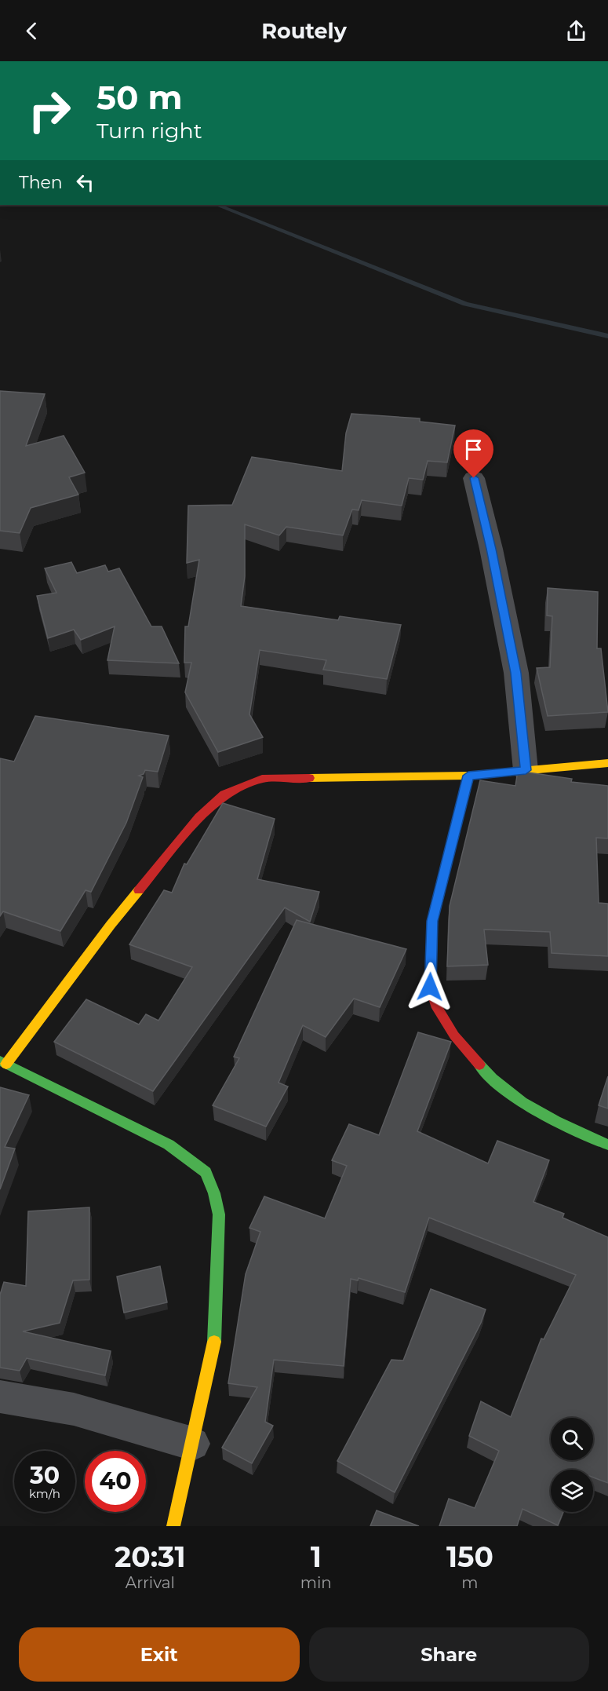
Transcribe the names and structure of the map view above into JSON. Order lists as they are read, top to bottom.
{
  "page": {
    "header": "Routely",
    "turn": ["50 m", "Turn right"],
    "then": "Then",
    "speed": "30 km/h",
    "limit": "40",
    "eta": [
      "20:31",
      "Arrival",
      "1",
      "min",
      "150",
      "m"
    ],
    "buttons": ["Exit", "Share"]
  }
}
